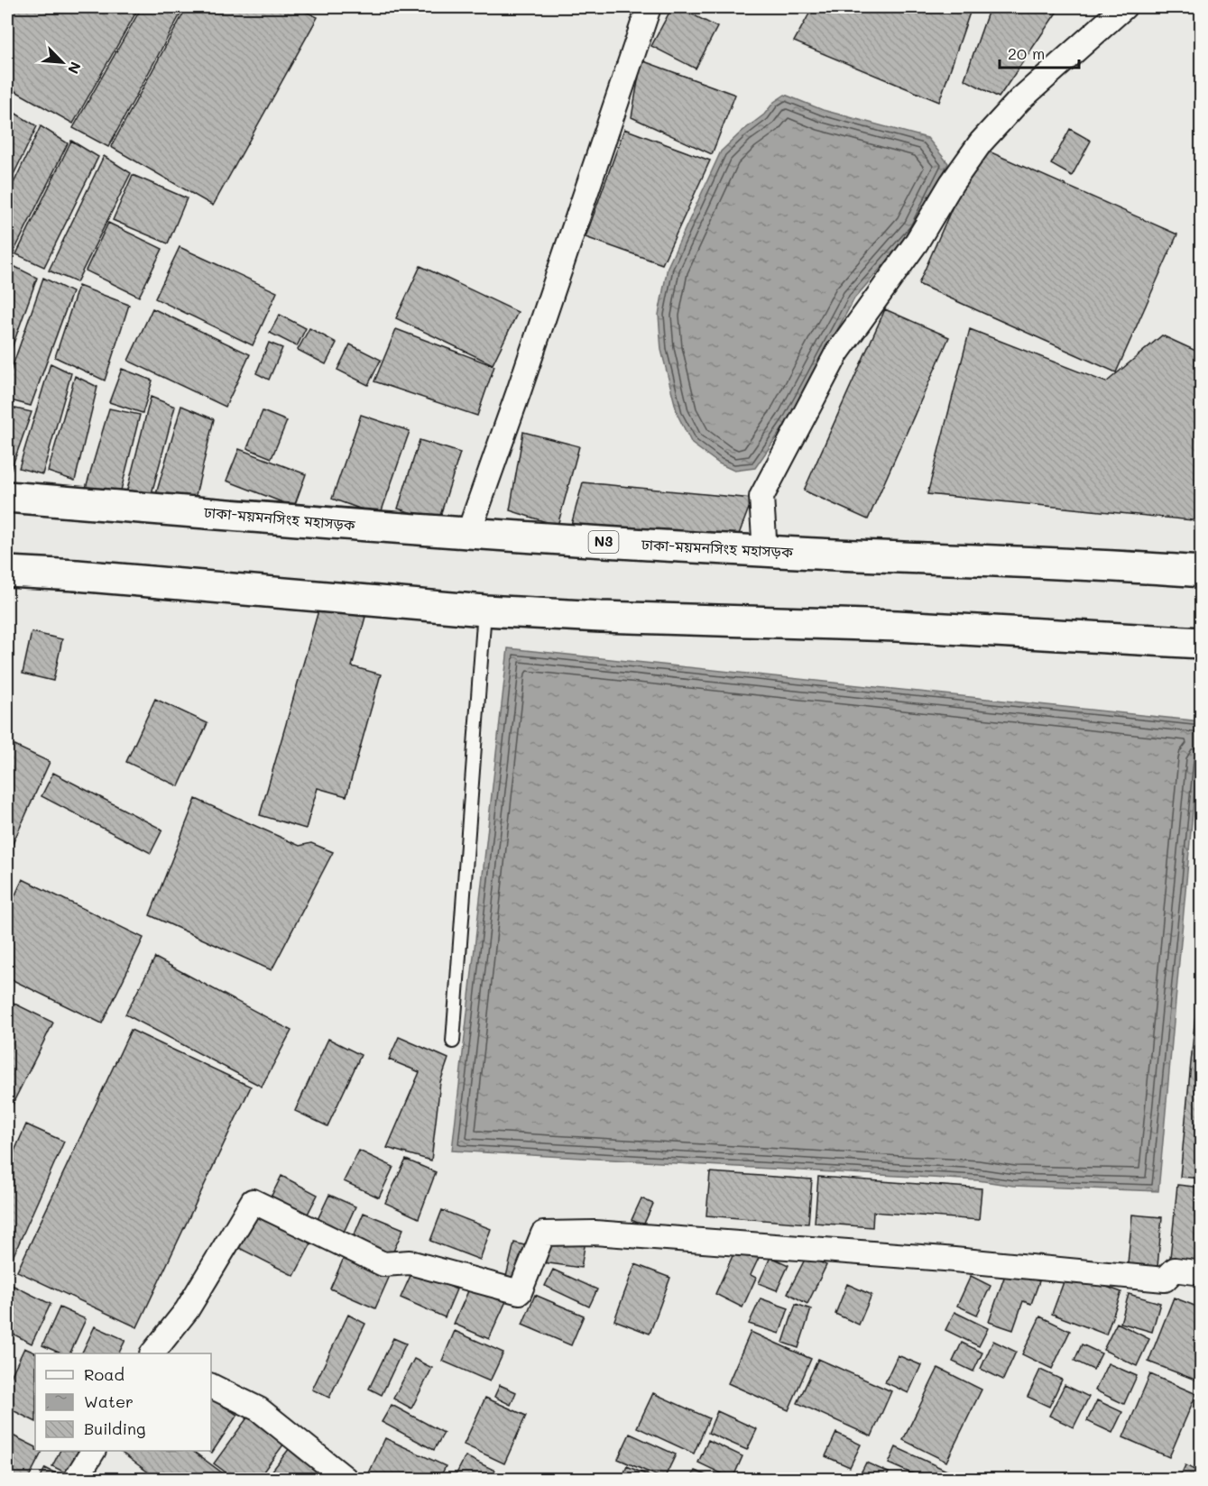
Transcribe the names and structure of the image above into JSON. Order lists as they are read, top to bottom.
{
  "streets": {
    "highway": ["ঢাকা-ময়মনসিংহ মহাসড়ক", "N3"]
  },
  "legend": ["Road", "Water", "Building"],
  "scale_bar": "20 m",
  "north": "bottom right"
}
